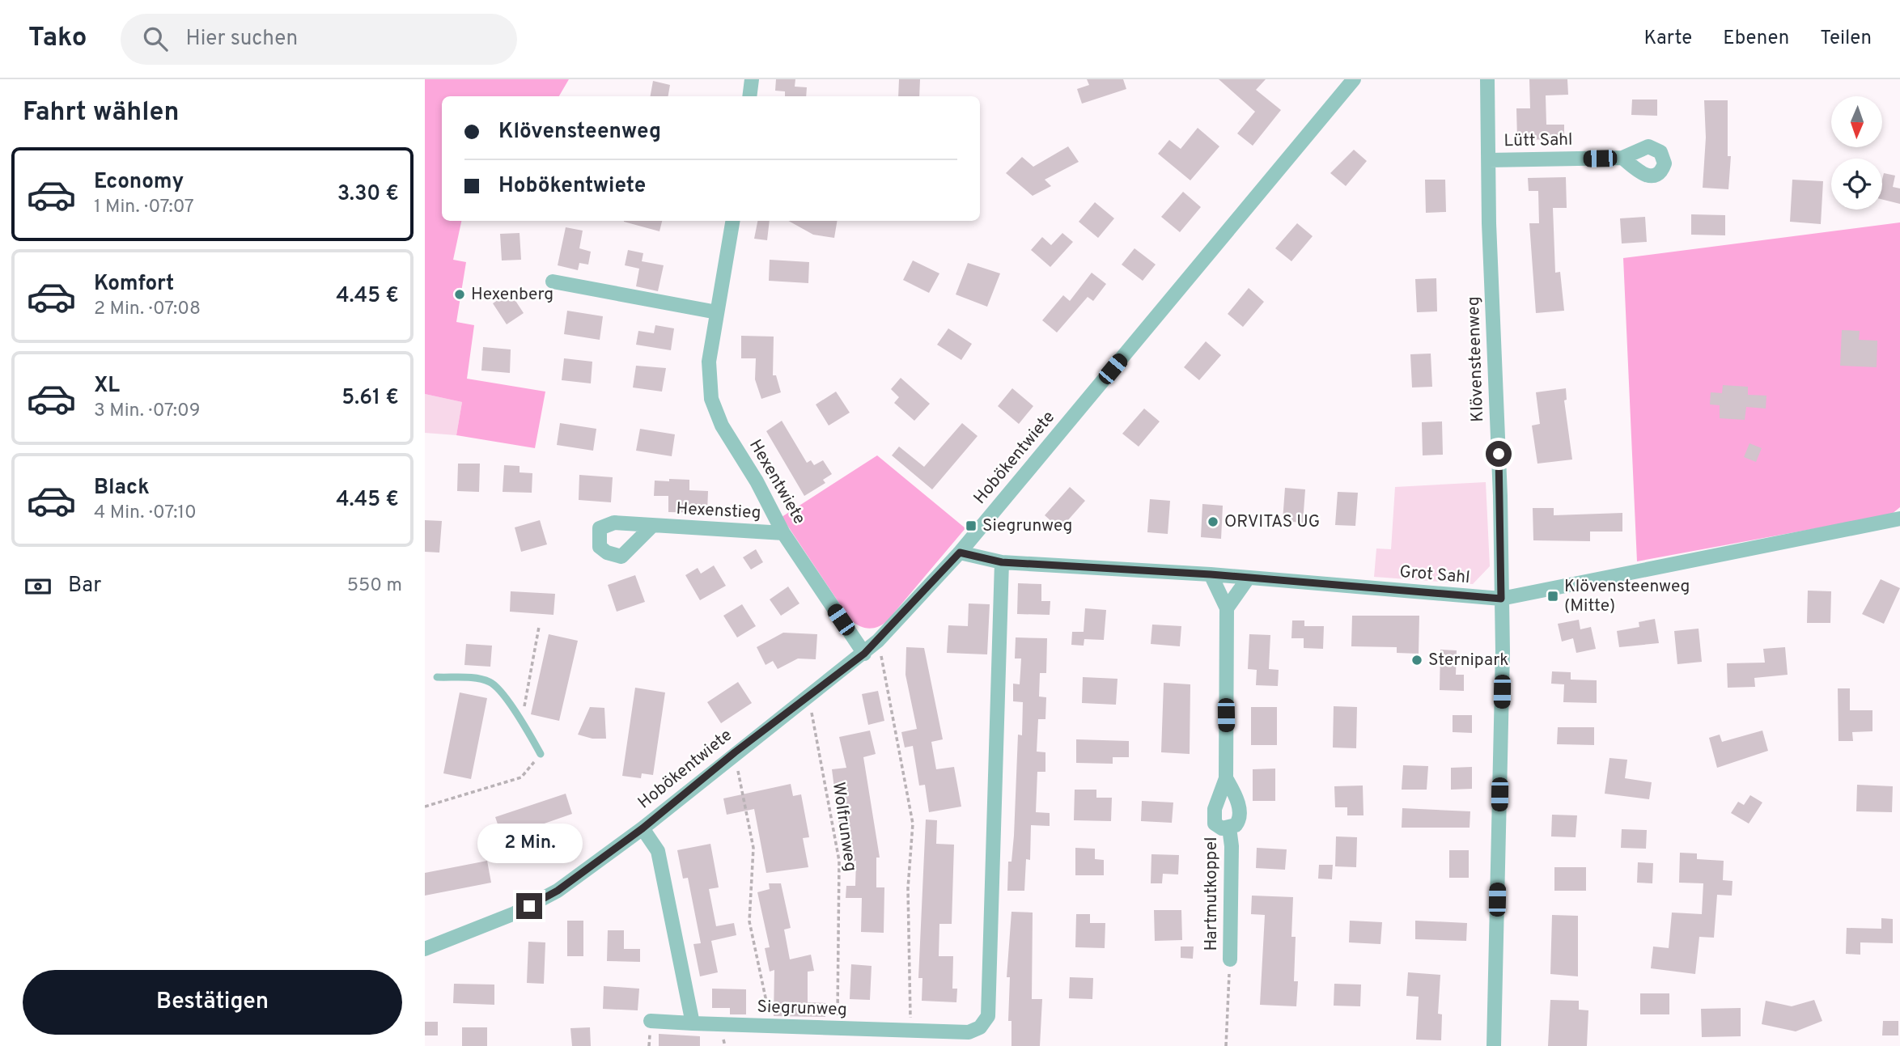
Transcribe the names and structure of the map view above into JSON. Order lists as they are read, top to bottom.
{
  "streets": {
    "street": [
      "Lütt Sahl",
      "Klövensteenweg",
      "Hobökentwiete",
      "Hexentwiete",
      "Hexenstieg",
      "Grot Sahl",
      "Hartmutkoppel",
      "Siegrunweg"
    ],
    "path": ["Wolfrunweg"]
  },
  "crossings": [
    ["Lütt Sahl", "Klövensteenweg"],
    ["Klövensteenweg", "Grot Sahl"],
    ["Hobökentwiete", "Hexentwiete"],
    ["Hobökentwiete", "Grot Sahl"],
    ["Hobökentwiete", "Wolfrunweg"],
    ["Hexentwiete", "Hexenstieg"],
    ["Grot Sahl", "Hartmutkoppel"],
    ["Grot Sahl", "Siegrunweg"],
    ["Wolfrunweg", "Siegrunweg"]
  ],
  "places": {
    "other": ["Hexenberg", "ORVITAS UG", "Sternipark"],
    "transit": ["Siegrunweg", "Klövensteenweg (Mitte)"]
  },
  "north": "bottom",
  "page": {
    "header": "Tako",
    "search": "Hier suchen",
    "nav": ["Karte", "Ebenen", "Teilen"],
    "heading": "Fahrt wählen",
    "banner": ["Klövensteenweg", "Hobökentwiete"],
    "list": [
      {
        "name": "Economy",
        "note": "1 Min. · 07:07",
        "value": "3.30 €"
      },
      {
        "name": "Komfort",
        "note": "2 Min. · 07:08",
        "value": "4.45 €"
      },
      {
        "name": "XL",
        "note": "3 Min. · 07:09",
        "value": "5.61 €"
      },
      {
        "name": "Black",
        "note": "4 Min. · 07:10",
        "value": "4.45 €"
      }
    ],
    "pay": ["Bar", "550 m"],
    "bubble": "2 Min.",
    "buttons": "Bestätigen"
  }
}
